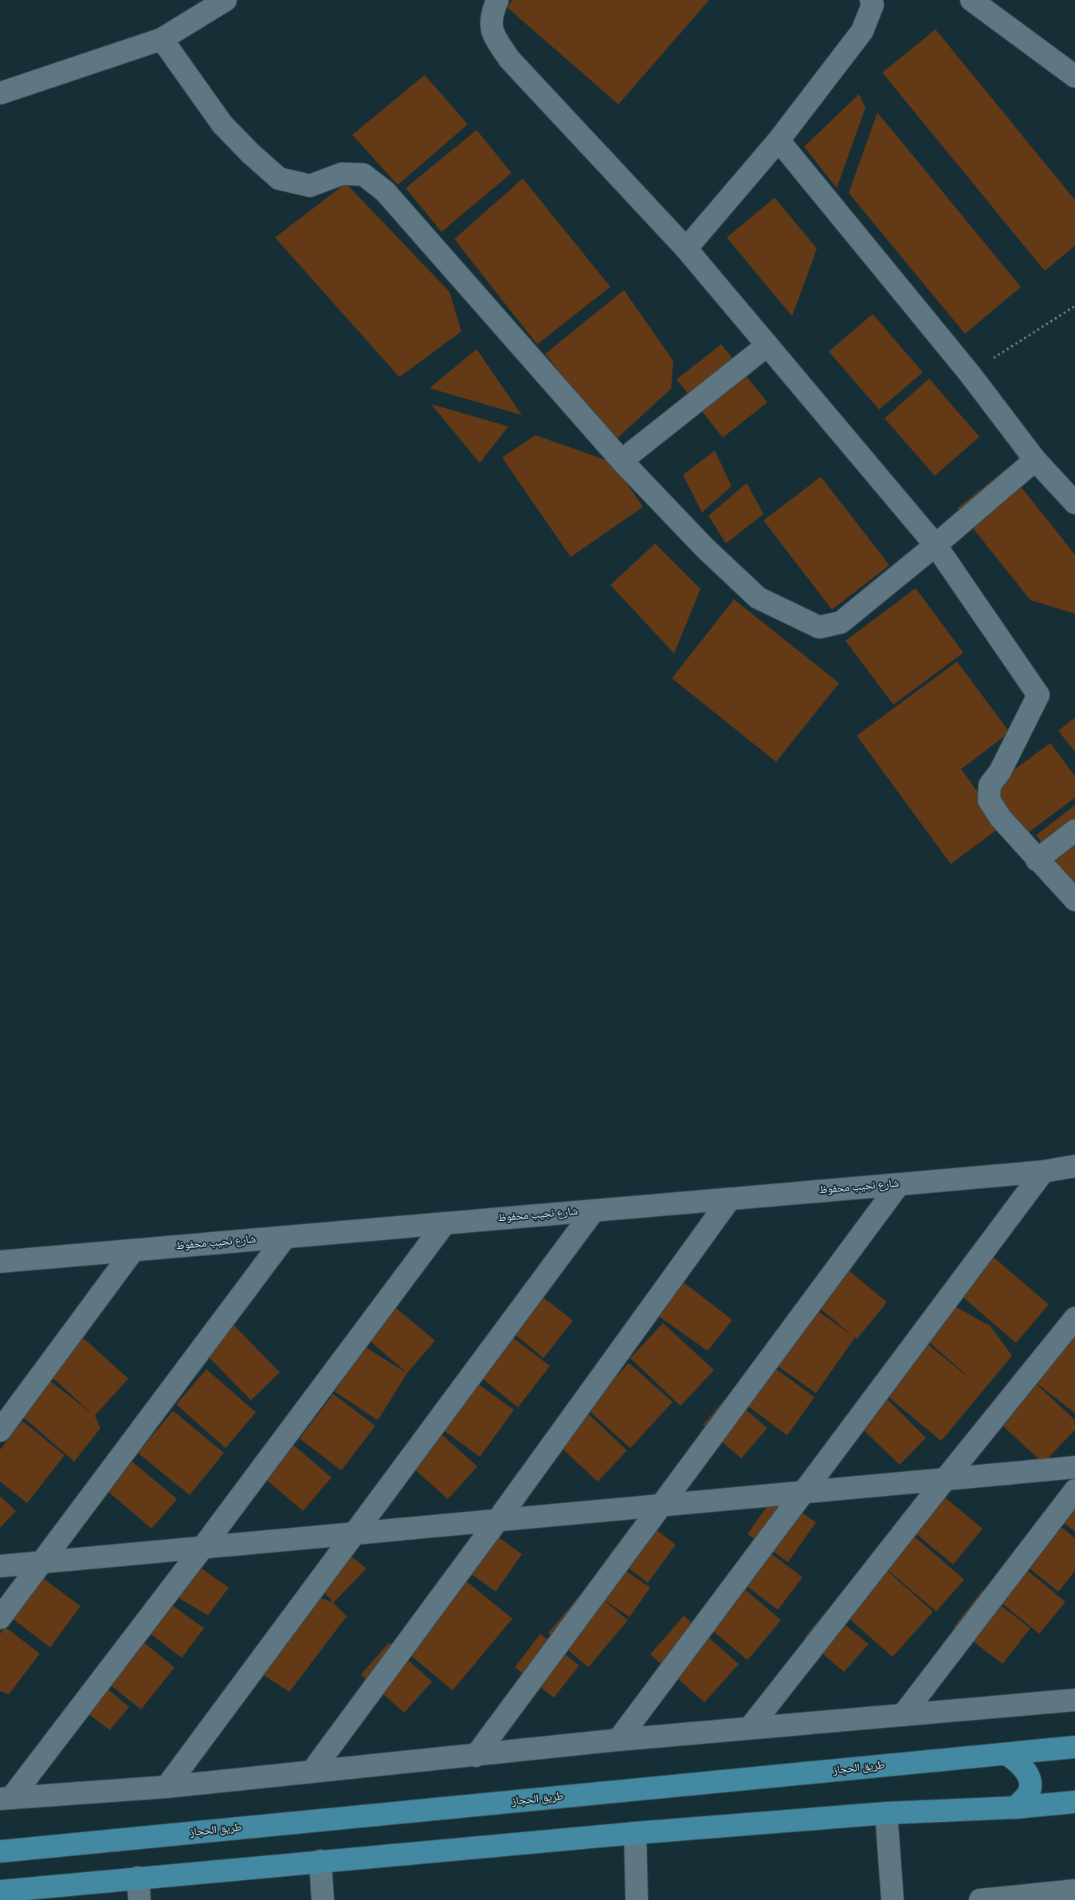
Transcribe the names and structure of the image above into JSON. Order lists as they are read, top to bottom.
{
  "streets": {
    "main road": ["طريق الحجاز"],
    "street": ["شارع نجيب محفوظ"]
  }
}
